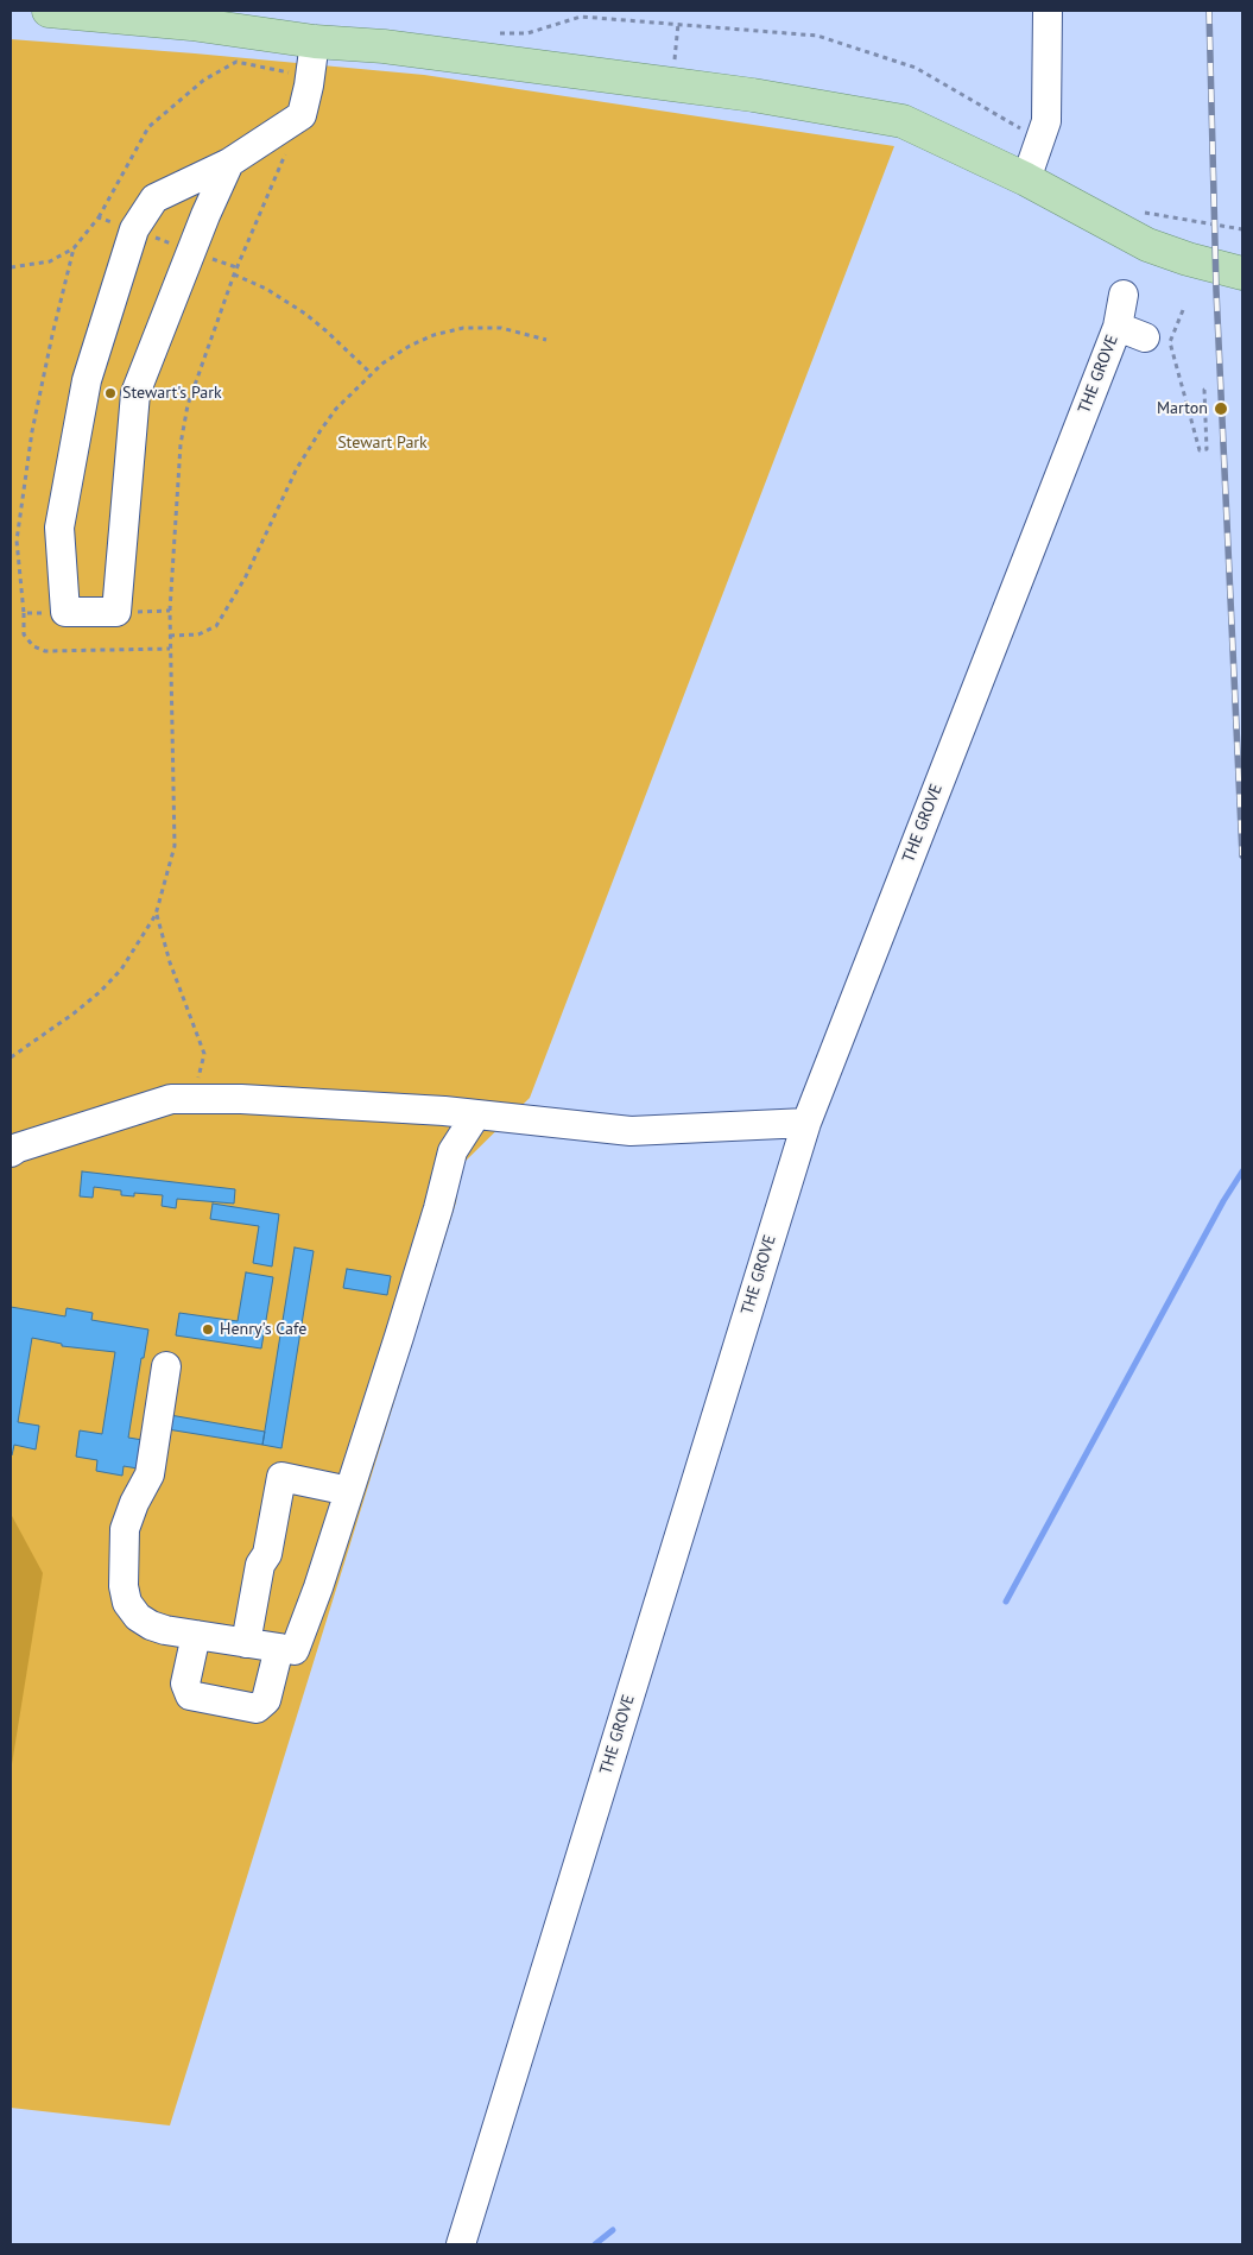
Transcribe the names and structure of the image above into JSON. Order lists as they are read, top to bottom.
{
  "streets": {
    "street": ["THE GROVE"]
  },
  "parks": ["Stewart Park"],
  "places": ["Stewart's Park", "Marton", "Henry's Cafe"]
}
